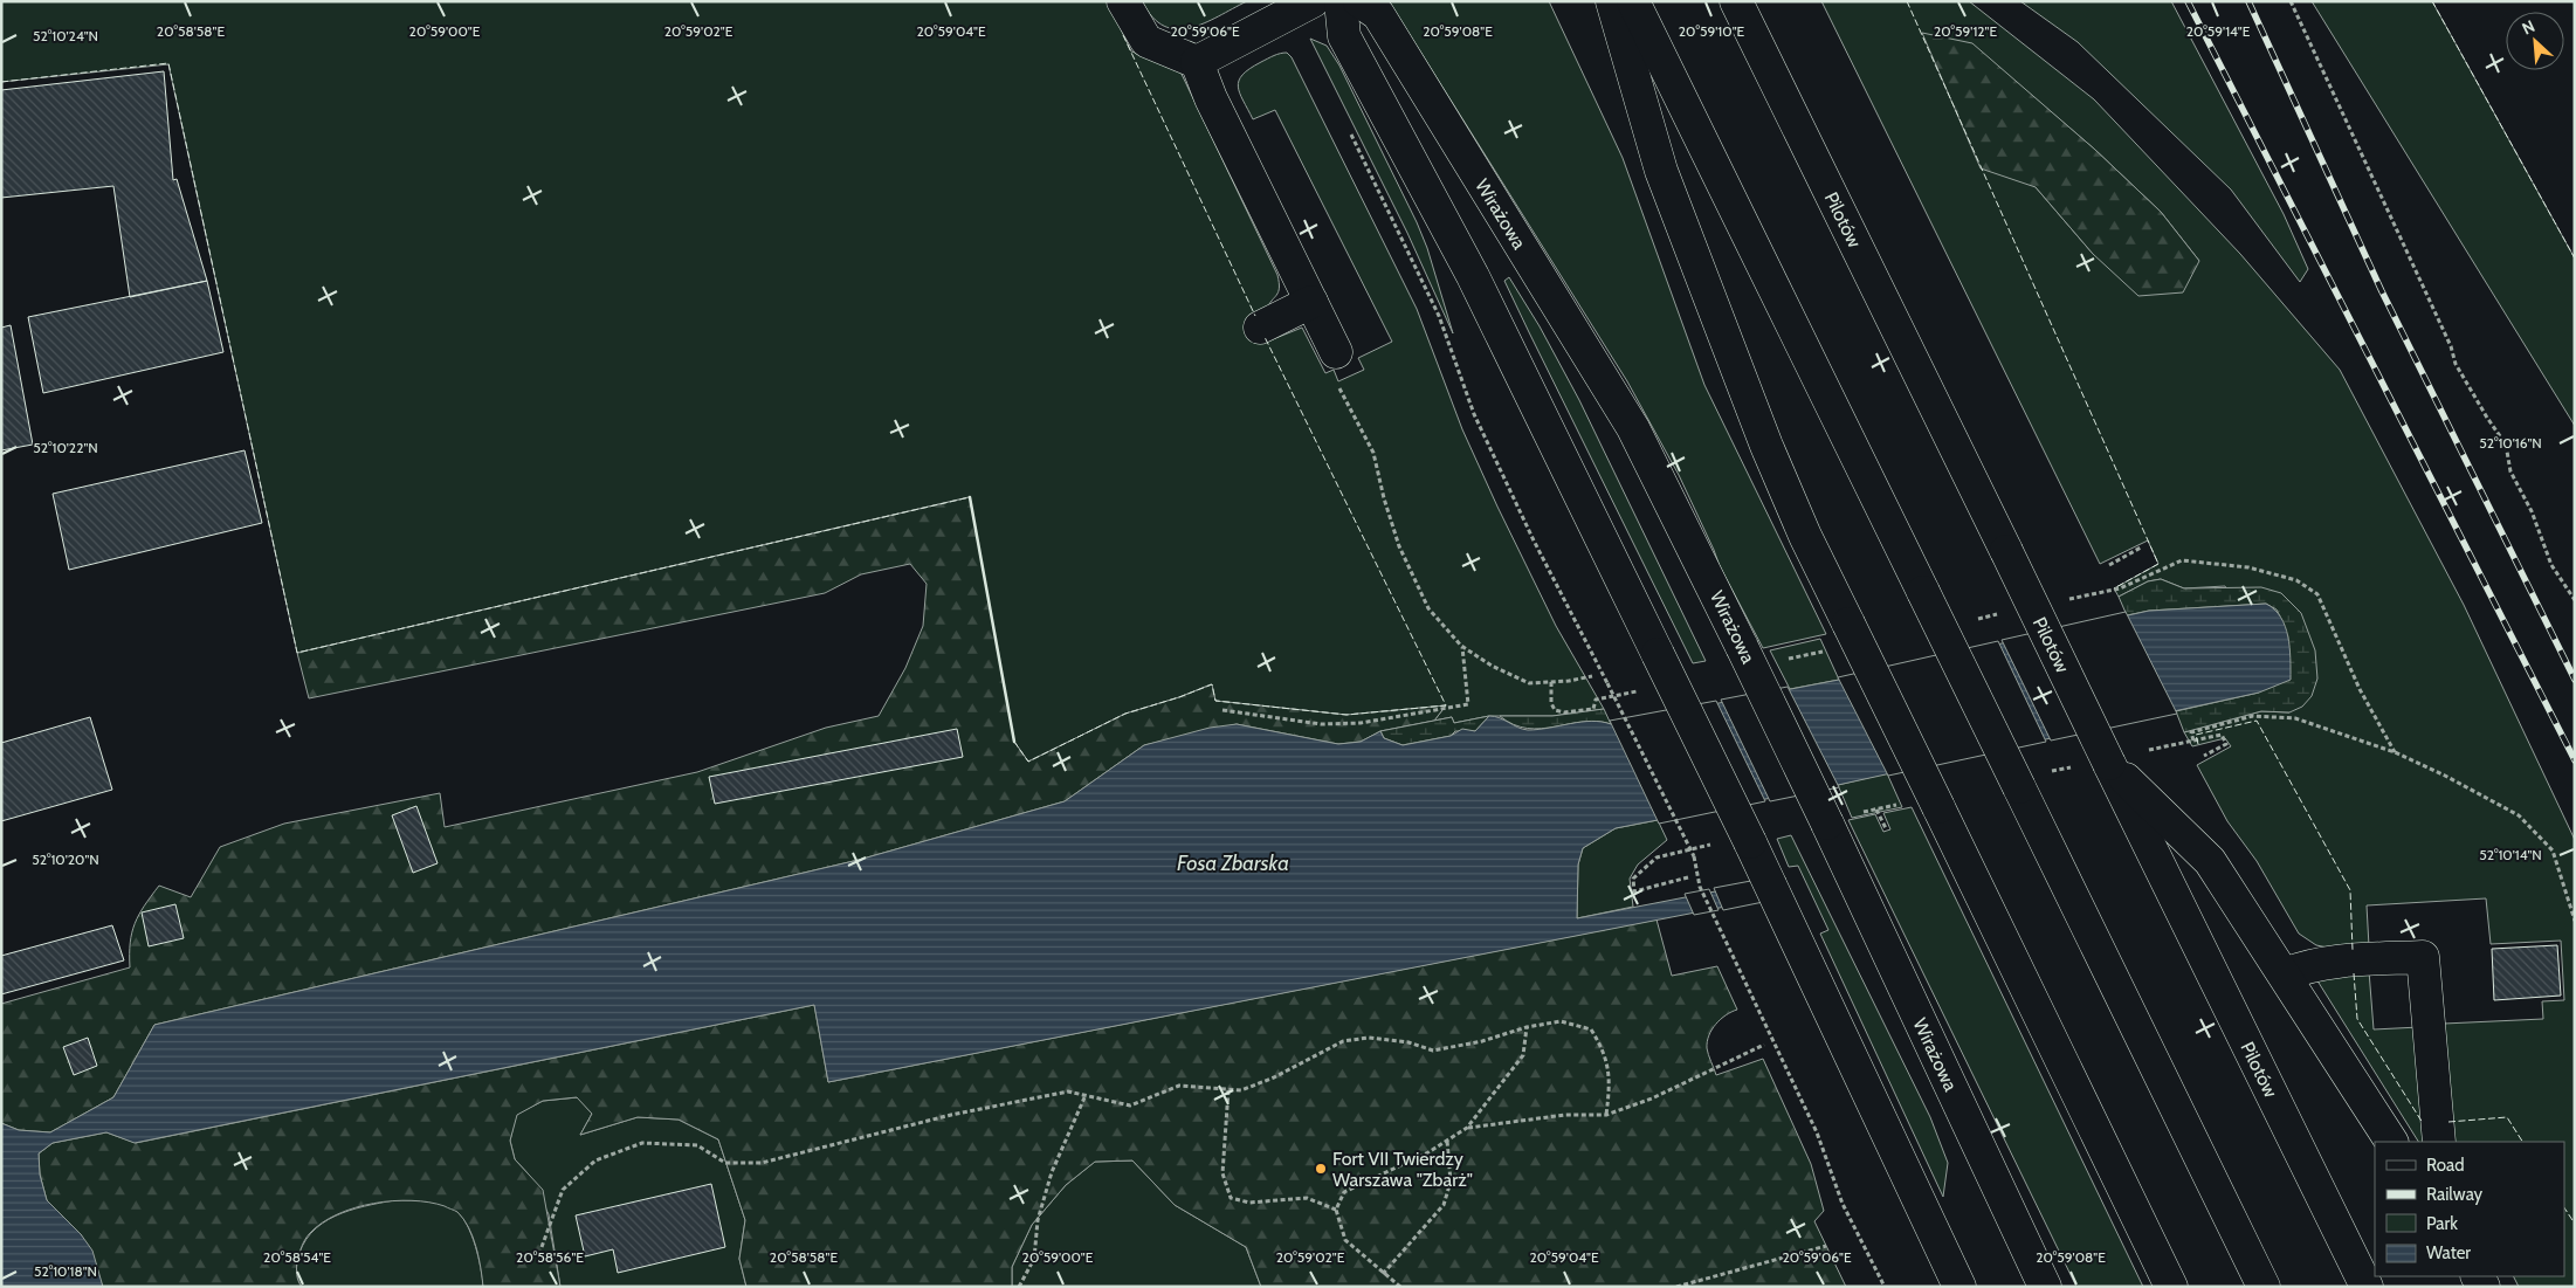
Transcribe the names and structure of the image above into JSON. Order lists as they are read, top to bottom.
{
  "streets": {
    "main road": ["Wirażowa", "Pilotów"]
  },
  "water": ["Fosa Zbarska"],
  "places": ["Fort VII Twierdzy Warszawa \"Zbarż\""],
  "legend": [
    "Road",
    "Railway",
    "Park",
    "Water"
  ],
  "north": "top left",
  "coordinates": [
    "20°58'58\"E",
    "20°59'00\"E",
    "20°59'02\"E",
    "20°59'06\"E",
    "20°59'08\"E",
    "20°59'10\"E",
    "20°59'12\"E",
    "20°59'14\"E",
    "20°59'04\"E",
    "52°10'24\"N",
    "52°10'16\"N",
    "52°10'22\"N",
    "52°10'14\"N",
    "52°10'20\"N",
    "20°58'54\"E",
    "20°58'56\"E",
    "52°10'18\"N"
  ]
}
